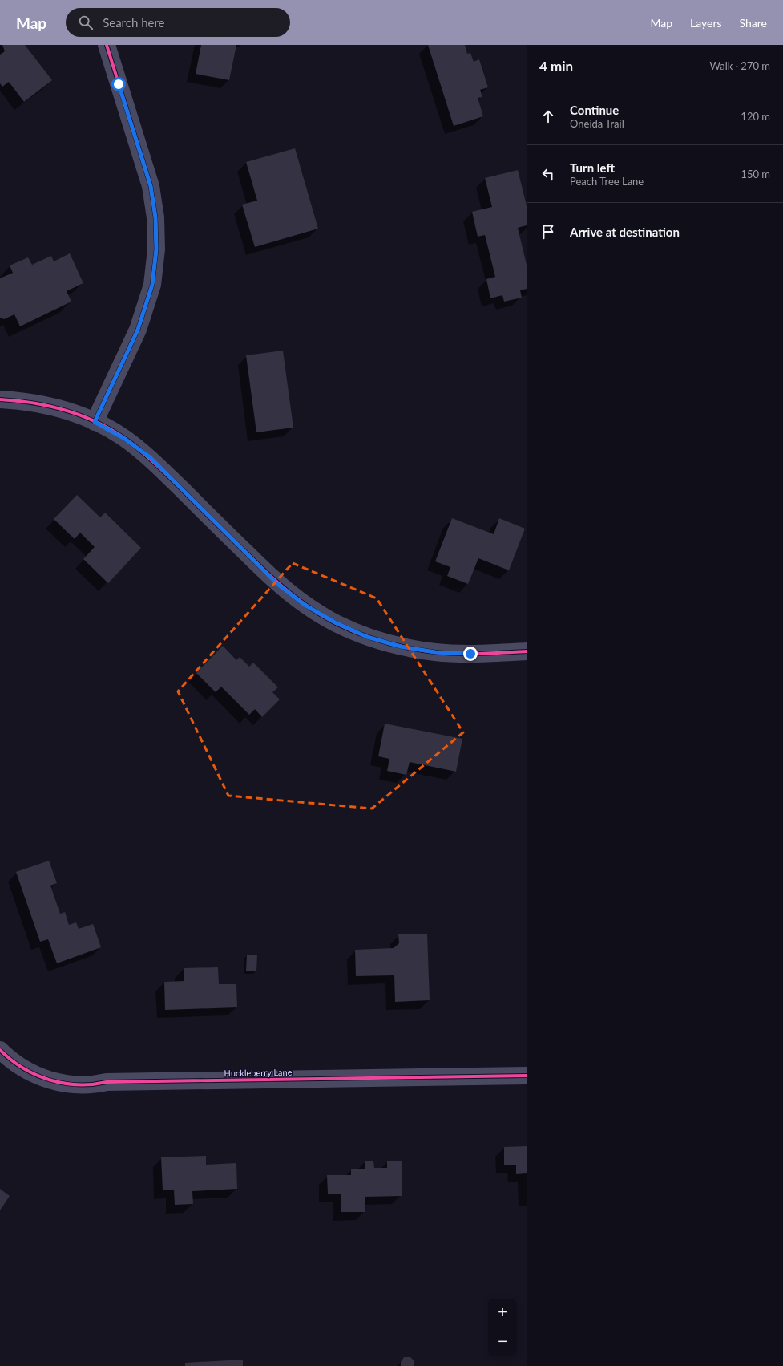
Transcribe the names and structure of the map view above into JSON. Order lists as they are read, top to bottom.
{
  "streets": {
    "street": ["Huckleberry Lane"]
  },
  "page": {
    "header": "Map",
    "search": "Search here",
    "nav": ["Map", "Layers", "Share"],
    "heading": ["4 min", "Walk · 270 m"],
    "list": [
      ["Continue", "Oneida Trail", "120 m"],
      ["Turn left", "Peach Tree Lane", "150 m"],
      "Arrive at destination"
    ],
    "map_buttons": ["+", "−"]
  }
}
